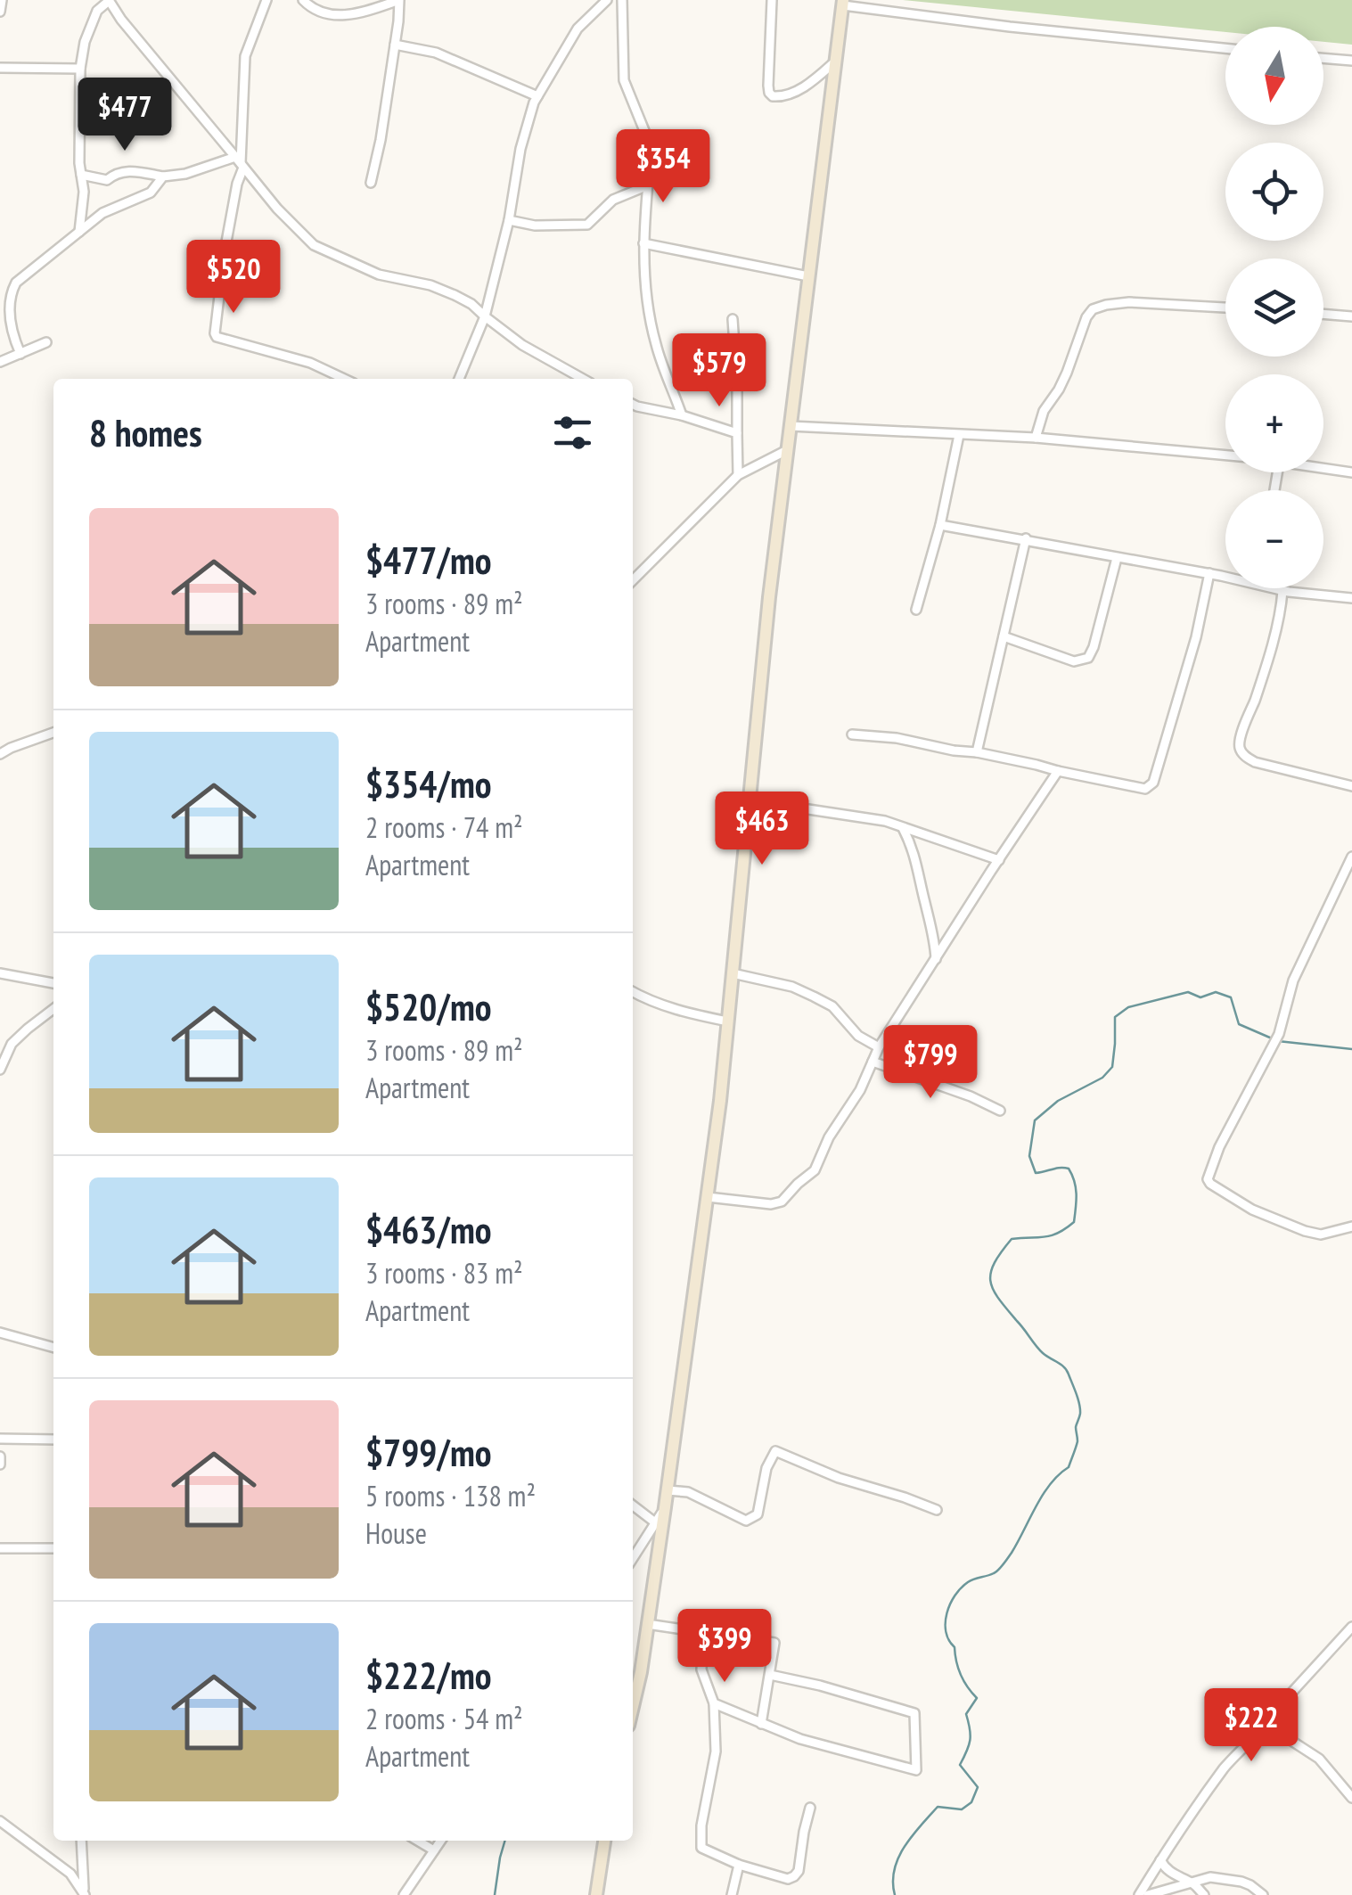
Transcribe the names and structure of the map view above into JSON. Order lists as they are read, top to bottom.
{
  "north": "bottom",
  "page": {
    "map_buttons": ["+", "−"],
    "price": [
      "$477",
      "$354",
      "$520",
      "$579",
      "$463",
      "$799",
      "$399",
      "$222"
    ],
    "heading": "8 homes",
    "list": [
      {
        "name": "$477/mo",
        "note": "3 rooms · 89 m² · Apartment"
      },
      {
        "name": "$354/mo",
        "note": "2 rooms · 74 m² · Apartment"
      },
      {
        "name": "$520/mo",
        "note": "3 rooms · 89 m² · Apartment"
      },
      {
        "name": "$463/mo",
        "note": "3 rooms · 83 m² · Apartment"
      },
      {
        "name": "$799/mo",
        "note": "5 rooms · 138 m² · House"
      },
      {
        "name": "$222/mo",
        "note": "2 rooms · 54 m² · Apartment"
      }
    ]
  }
}
